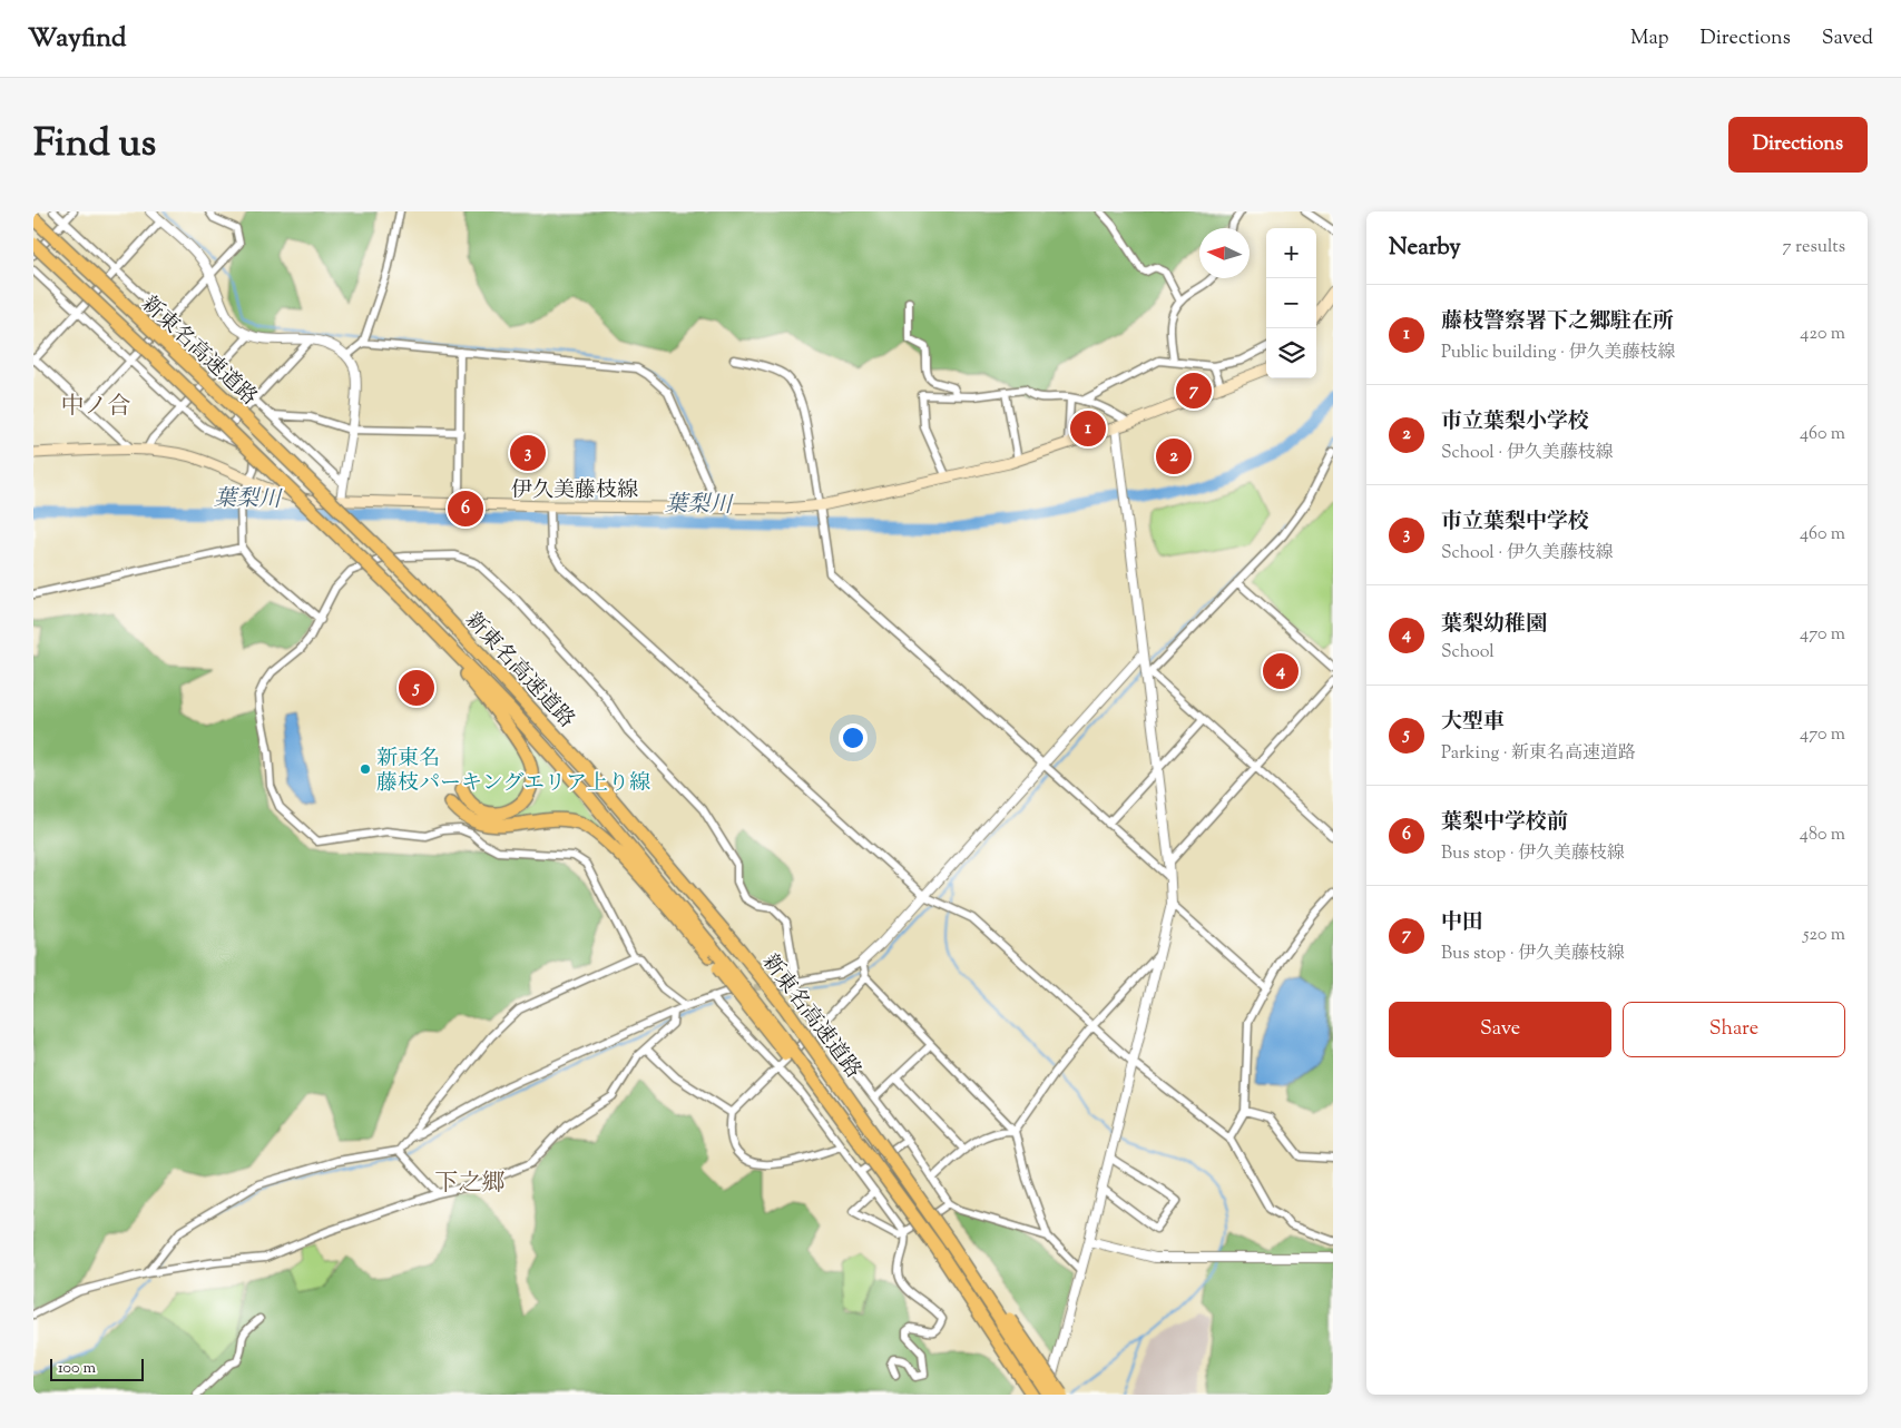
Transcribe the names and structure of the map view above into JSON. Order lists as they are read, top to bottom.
{
  "streets": {
    "highway": ["新東名高速道路"],
    "main road": ["伊久美藤枝線"]
  },
  "districts": ["中ノ合", "下之郷"],
  "water": ["葉梨川"],
  "places": ["新東名 藤枝パーキングエリア上り線"],
  "scale_bar": "100 m",
  "north": "left",
  "page": {
    "header": "Wayfind",
    "nav": ["Map", "Directions", "Saved"],
    "title": "Find us",
    "buttons": [
      "Directions",
      ["Save", "Share"]
    ],
    "heading": ["Nearby", "7 results"],
    "map_buttons": ["+", "−"],
    "list": [
      {
        "mark": "1",
        "name": "藤枝警察署下之郷駐在所",
        "note": "Public building · 伊久美藤枝線",
        "value": "420 m"
      },
      {
        "mark": "2",
        "name": "市立葉梨小学校",
        "note": "School · 伊久美藤枝線",
        "value": "460 m"
      },
      {
        "mark": "3",
        "name": "市立葉梨中学校",
        "note": "School · 伊久美藤枝線",
        "value": "460 m"
      },
      {
        "mark": "4",
        "name": "葉梨幼稚園",
        "note": "School",
        "value": "470 m"
      },
      {
        "mark": "5",
        "name": "大型車",
        "note": "Parking · 新東名高速道路",
        "value": "470 m"
      },
      {
        "mark": "6",
        "name": "葉梨中学校前",
        "note": "Bus stop · 伊久美藤枝線",
        "value": "480 m"
      },
      {
        "mark": "7",
        "name": "中田",
        "note": "Bus stop · 伊久美藤枝線",
        "value": "520 m"
      }
    ],
    "pins": [
      "7",
      "1",
      "3",
      "2",
      "6",
      "4",
      "5"
    ],
    "scale": "100 m"
  }
}
